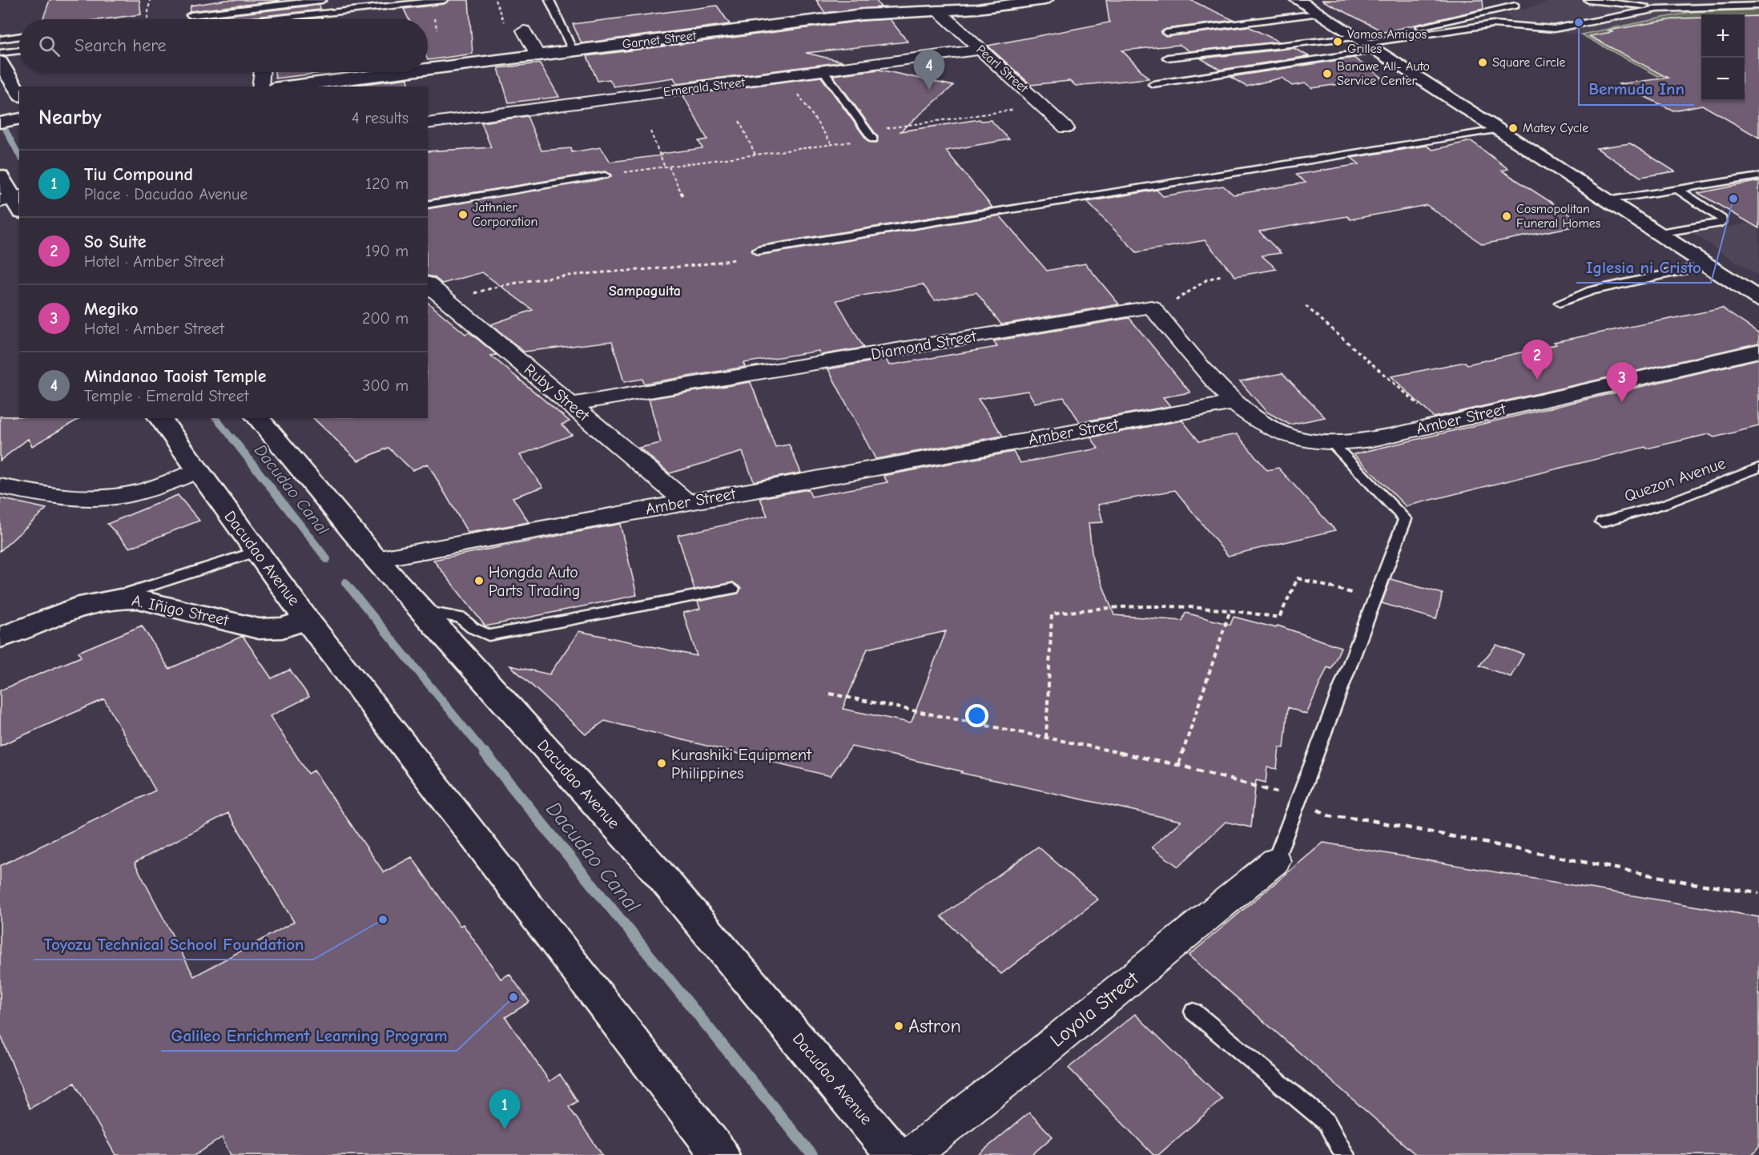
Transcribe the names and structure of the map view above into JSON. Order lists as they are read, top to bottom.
{
  "streets": {
    "main road": ["Garnet Street", "Dacudao Avenue", "A. Iñigo Street"],
    "street": [
      "Pearl Street",
      "Emerald Street",
      "Diamond Street",
      "Ruby Street",
      "Amber Street",
      "Loyola Street"
    ],
    "lane": ["Quezon Avenue"]
  },
  "crossings": [
    ["Garnet Street", "Pearl Street"],
    ["Pearl Street", "Emerald Street"],
    ["Diamond Street", "Ruby Street"],
    ["Ruby Street", "Amber Street"],
    ["Amber Street", "Dacudao Avenue"],
    ["Dacudao Avenue", "A. Iñigo Street"]
  ],
  "districts": ["Sampaguita"],
  "water": ["Dacudao Canal"],
  "places": [
    "Bermuda Inn",
    "Vamos Amigos Grilles",
    "Square Circle",
    "Banawe All- Auto Service Center",
    "Matey Cycle",
    "Iglesia ni Cristo",
    "Jathnier Corporation",
    "Cosmopolitan Funeral Homes",
    "Hongda Auto Parts Trading",
    "Kurashiki Equipment Philippines",
    "Toyozu Technical School Foundation",
    "Galileo Enrichment Learning Program",
    "Astron"
  ],
  "page": {
    "map_buttons": ["+", "−"],
    "search": "Search here",
    "pins": [
      "4",
      "2",
      "3",
      "1"
    ],
    "heading": ["Nearby", "4 results"],
    "list": [
      {
        "mark": "1",
        "name": "Tiu Compound",
        "note": "Place · Dacudao Avenue",
        "value": "120 m"
      },
      {
        "mark": "2",
        "name": "So Suite",
        "note": "Hotel · Amber Street",
        "value": "190 m"
      },
      {
        "mark": "3",
        "name": "Megiko",
        "note": "Hotel · Amber Street",
        "value": "200 m"
      },
      {
        "mark": "4",
        "name": "Mindanao Taoist Temple",
        "note": "Temple · Emerald Street",
        "value": "300 m"
      }
    ]
  }
}
